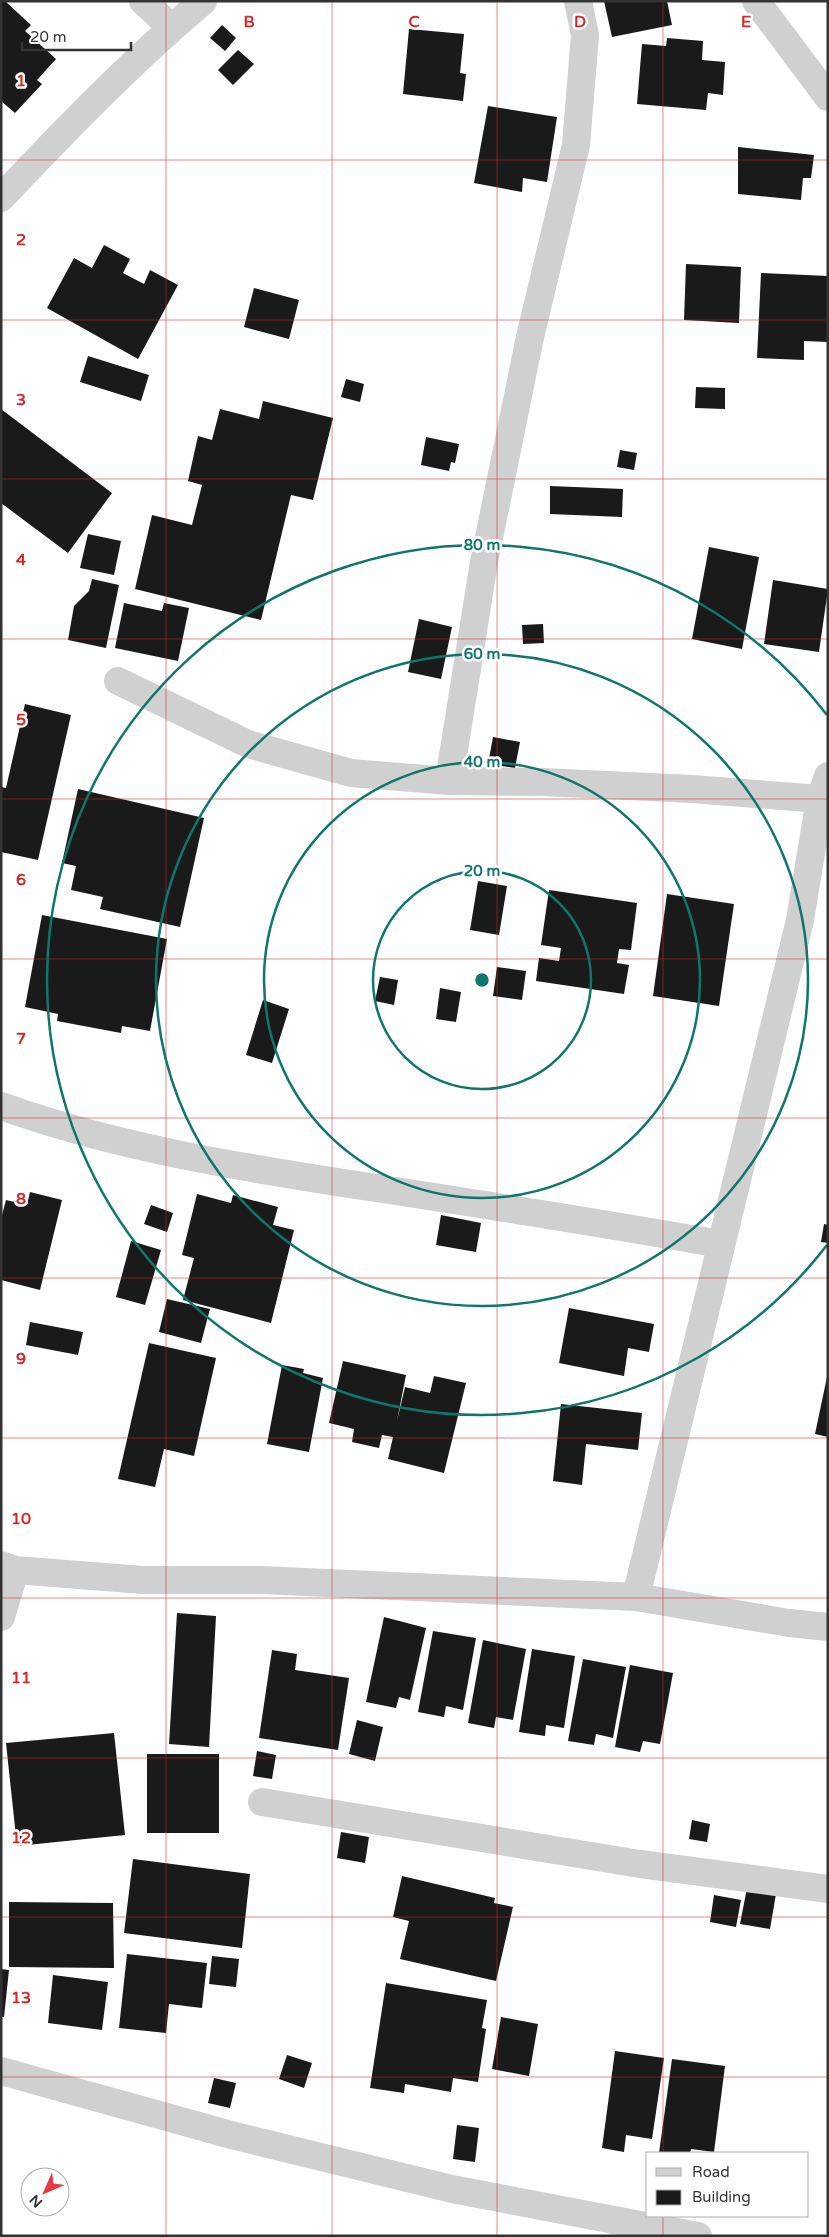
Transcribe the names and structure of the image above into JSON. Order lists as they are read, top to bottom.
{
  "legend": ["Road", "Building"],
  "scale_bar": "20 m",
  "north": "bottom left",
  "grid": {
    "columns": [
      "B",
      "C",
      "D",
      "E"
    ],
    "rows": [
      "1",
      "2",
      "3",
      "4",
      "5",
      "6",
      "7",
      "8",
      "9",
      "10",
      "11",
      "12",
      "13"
    ]
  },
  "rings": [
    "80 m",
    "60 m",
    "40 m",
    "20 m"
  ]
}
